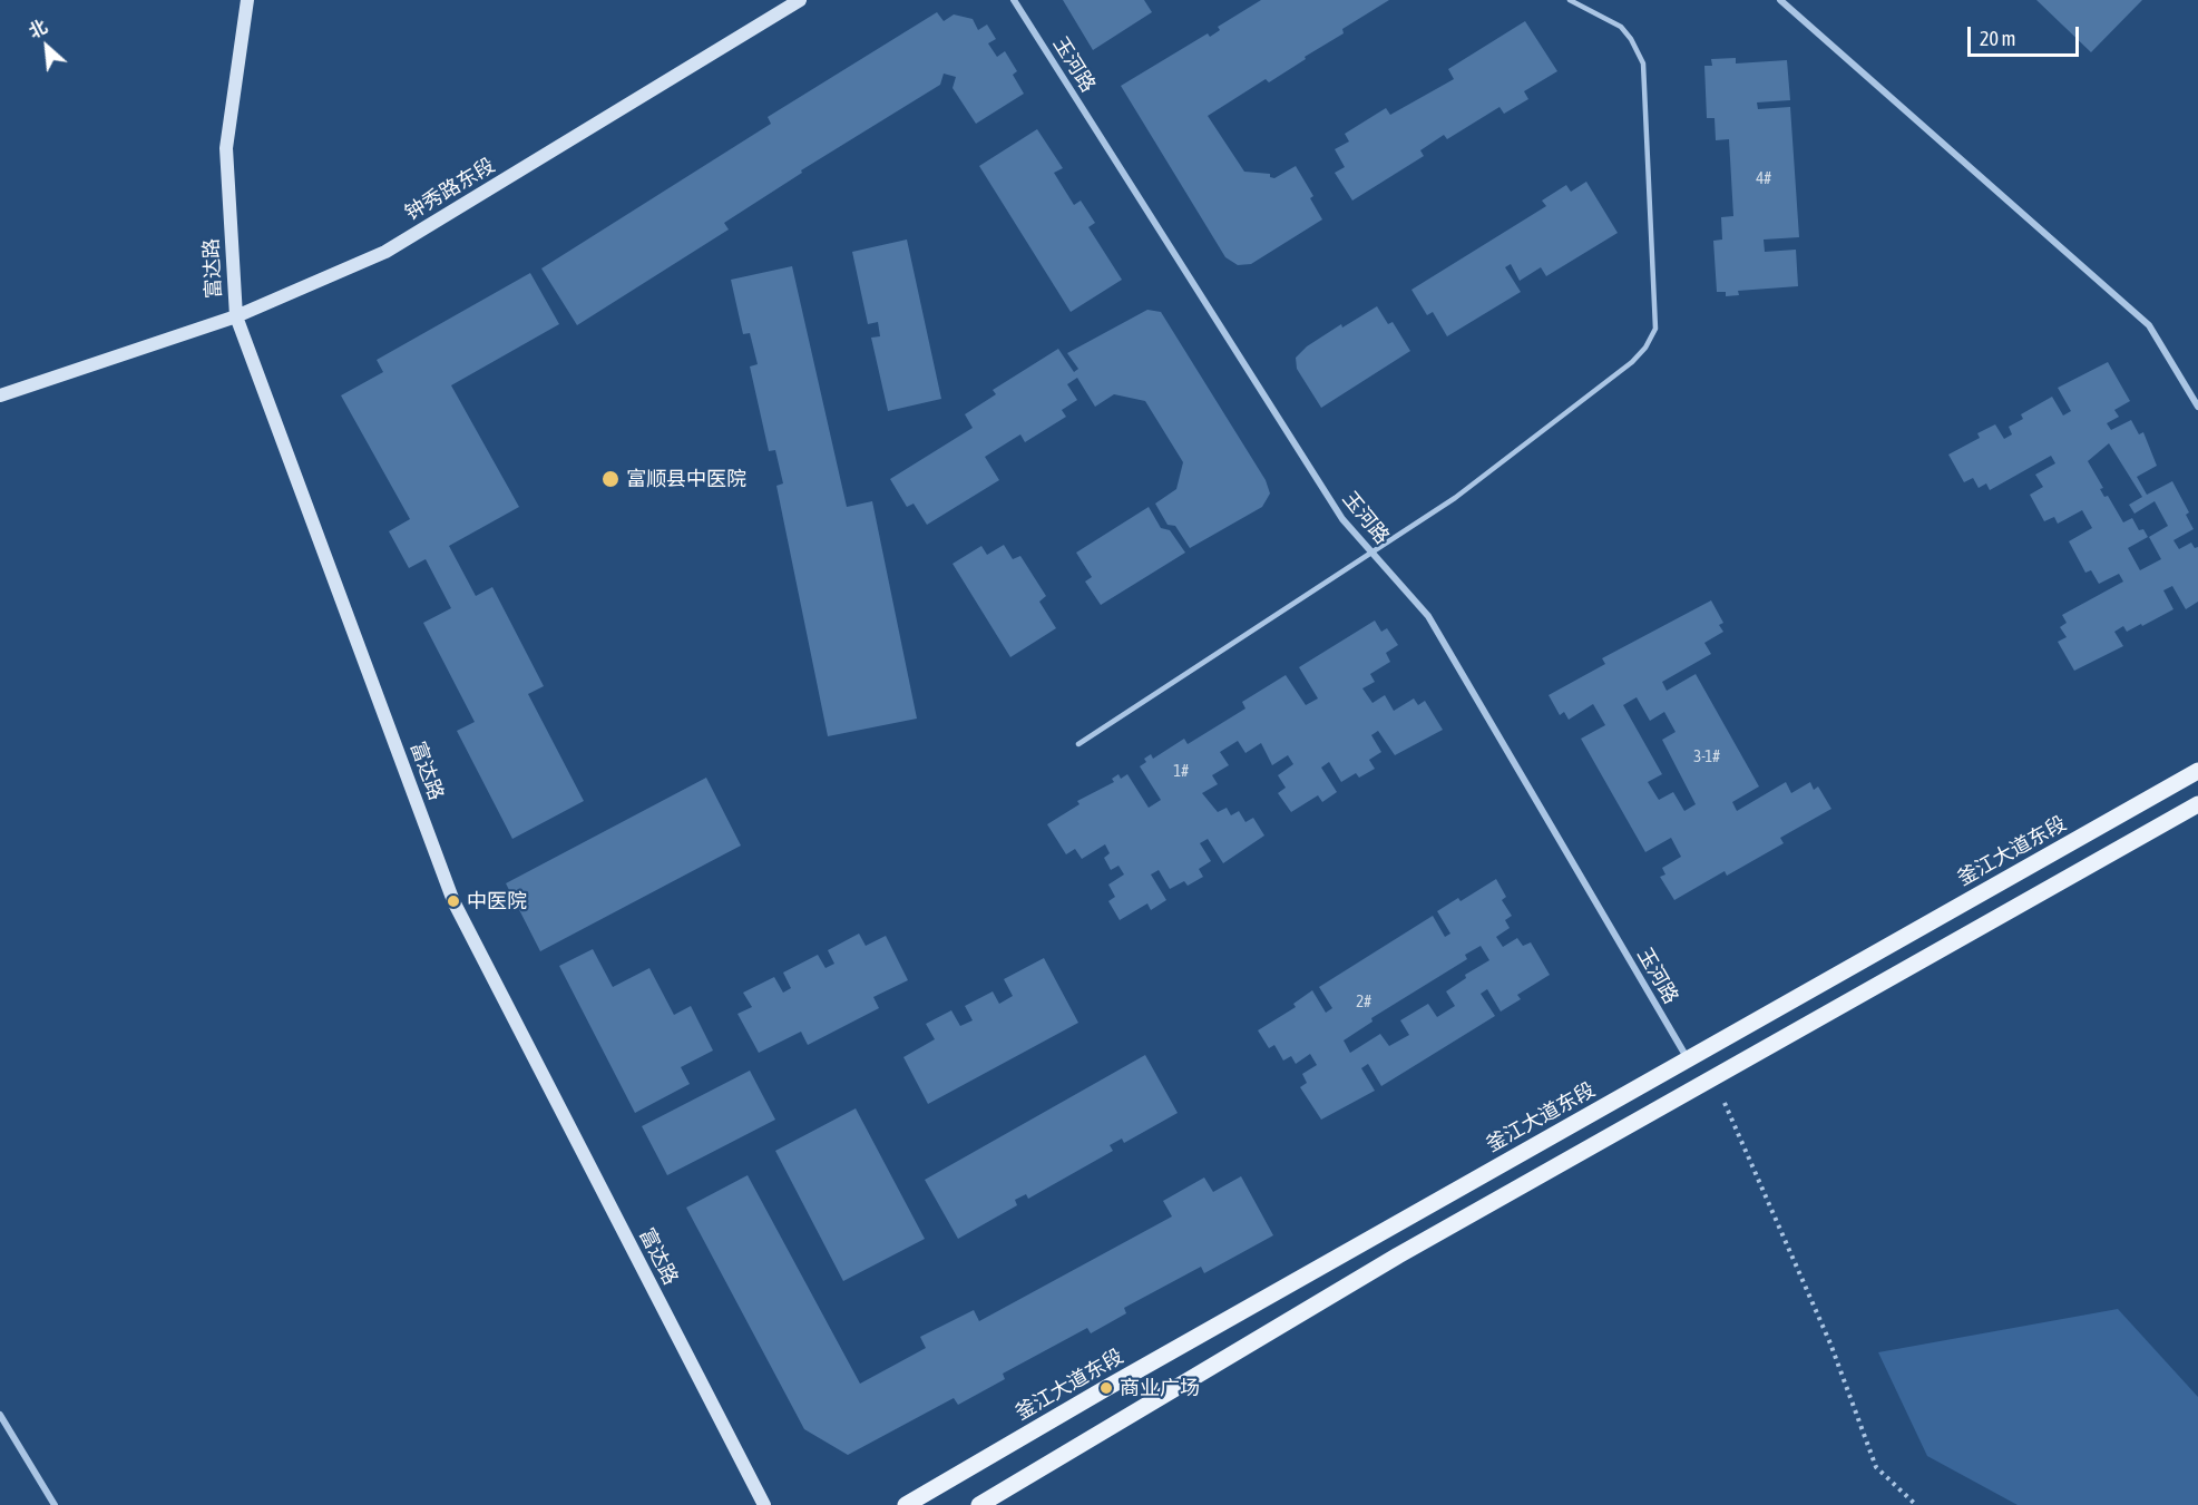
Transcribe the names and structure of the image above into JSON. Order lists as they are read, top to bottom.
{
  "streets": {
    "main road": ["钟秀路东段", "富达路", "釜江大道东段"],
    "street": ["玉河路"]
  },
  "crossings": [
    ["玉河路", "釜江大道东段"],
    ["钟秀路东段", "富达路"]
  ],
  "places": ["富顺县中医院", "中医院", "商业广场"],
  "house_numbers": [
    "4#",
    "3-1#",
    "1#",
    "2#"
  ],
  "scale_bar": "20 m",
  "north": "top left"
}
